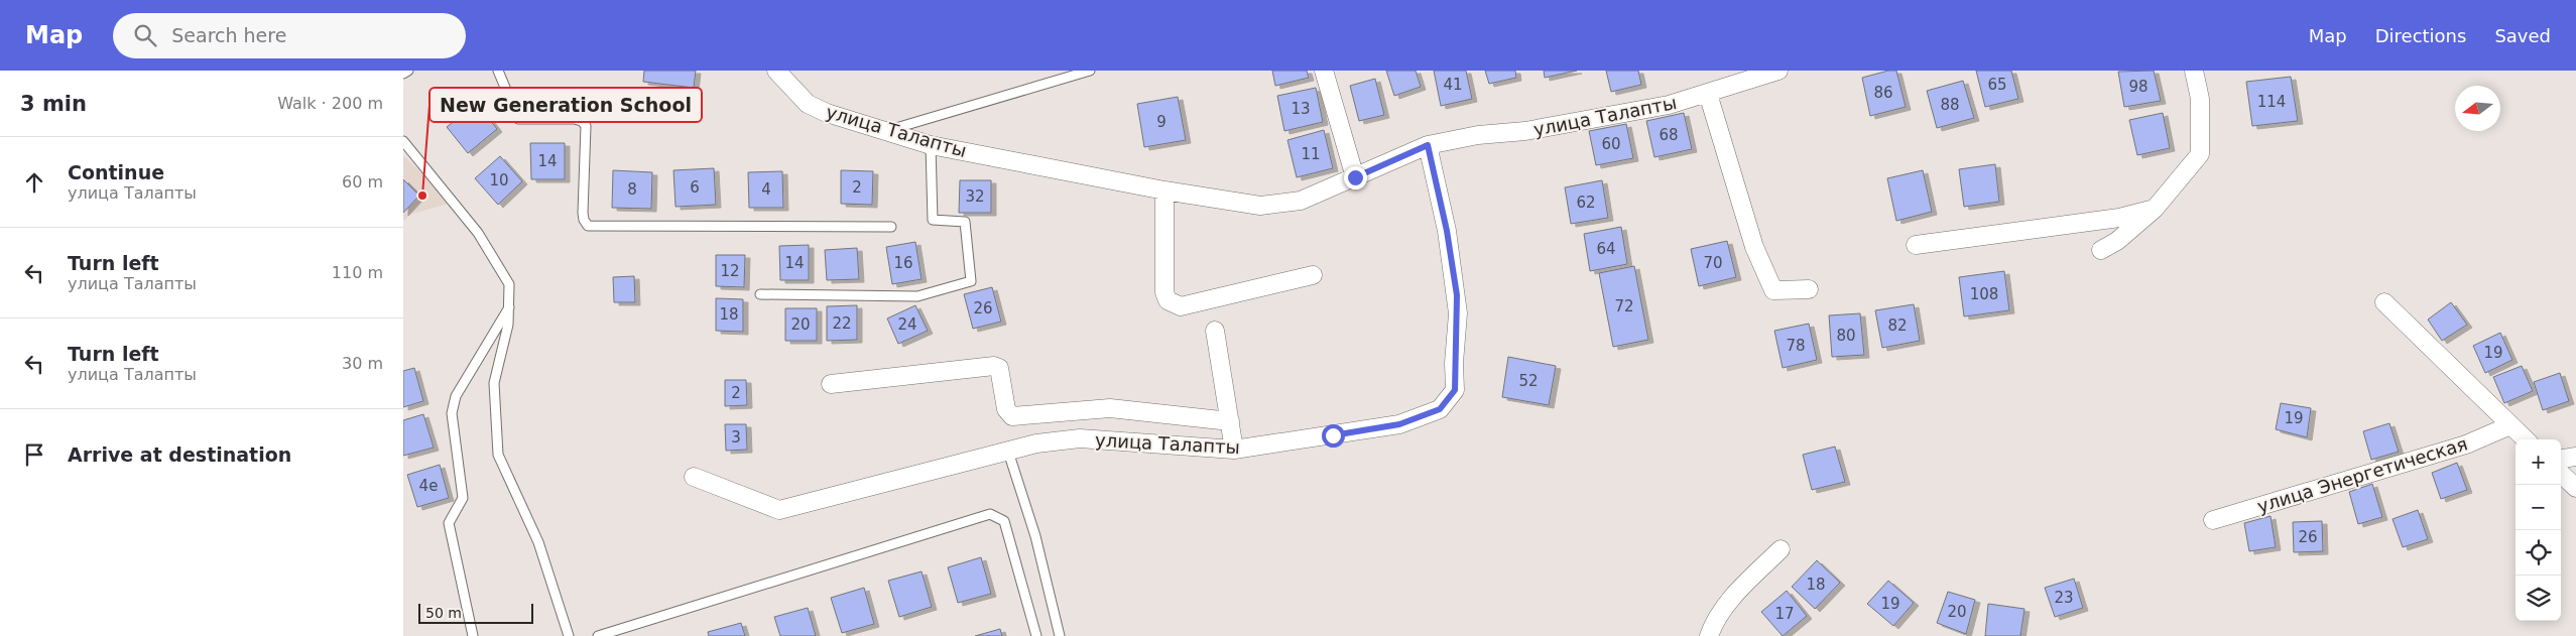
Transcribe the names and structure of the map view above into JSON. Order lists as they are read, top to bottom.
{
  "streets": {
    "street": ["улица Талапты", "улица Энергетическая"]
  },
  "places": ["New Generation School"],
  "house_numbers": [
    "41",
    "65",
    "98",
    "86",
    "114",
    "88",
    "13",
    "9",
    "68",
    "60",
    "11",
    "14",
    "10",
    "6",
    "2",
    "8",
    "4",
    "32",
    "62",
    "64",
    "14",
    "16",
    "70",
    "12",
    "108",
    "72",
    "26",
    "18",
    "22",
    "20",
    "24",
    "82",
    "80",
    "78",
    "19",
    "52",
    "2",
    "19",
    "3",
    "4е",
    "26",
    "18",
    "23",
    "19",
    "20",
    "17"
  ],
  "scale_bar": "50 m",
  "north": "left",
  "page": {
    "header": "Map",
    "search": "Search here",
    "nav": ["Map", "Directions", "Saved"],
    "heading": ["3 min", "Walk · 200 m"],
    "list": [
      ["Continue", "улица Талапты", "60 m"],
      ["Turn left", "улица Талапты", "110 m"],
      ["Turn left", "улица Талапты", "30 m"],
      "Arrive at destination"
    ],
    "map_buttons": ["+", "−"],
    "scale": "50 m"
  }
}
